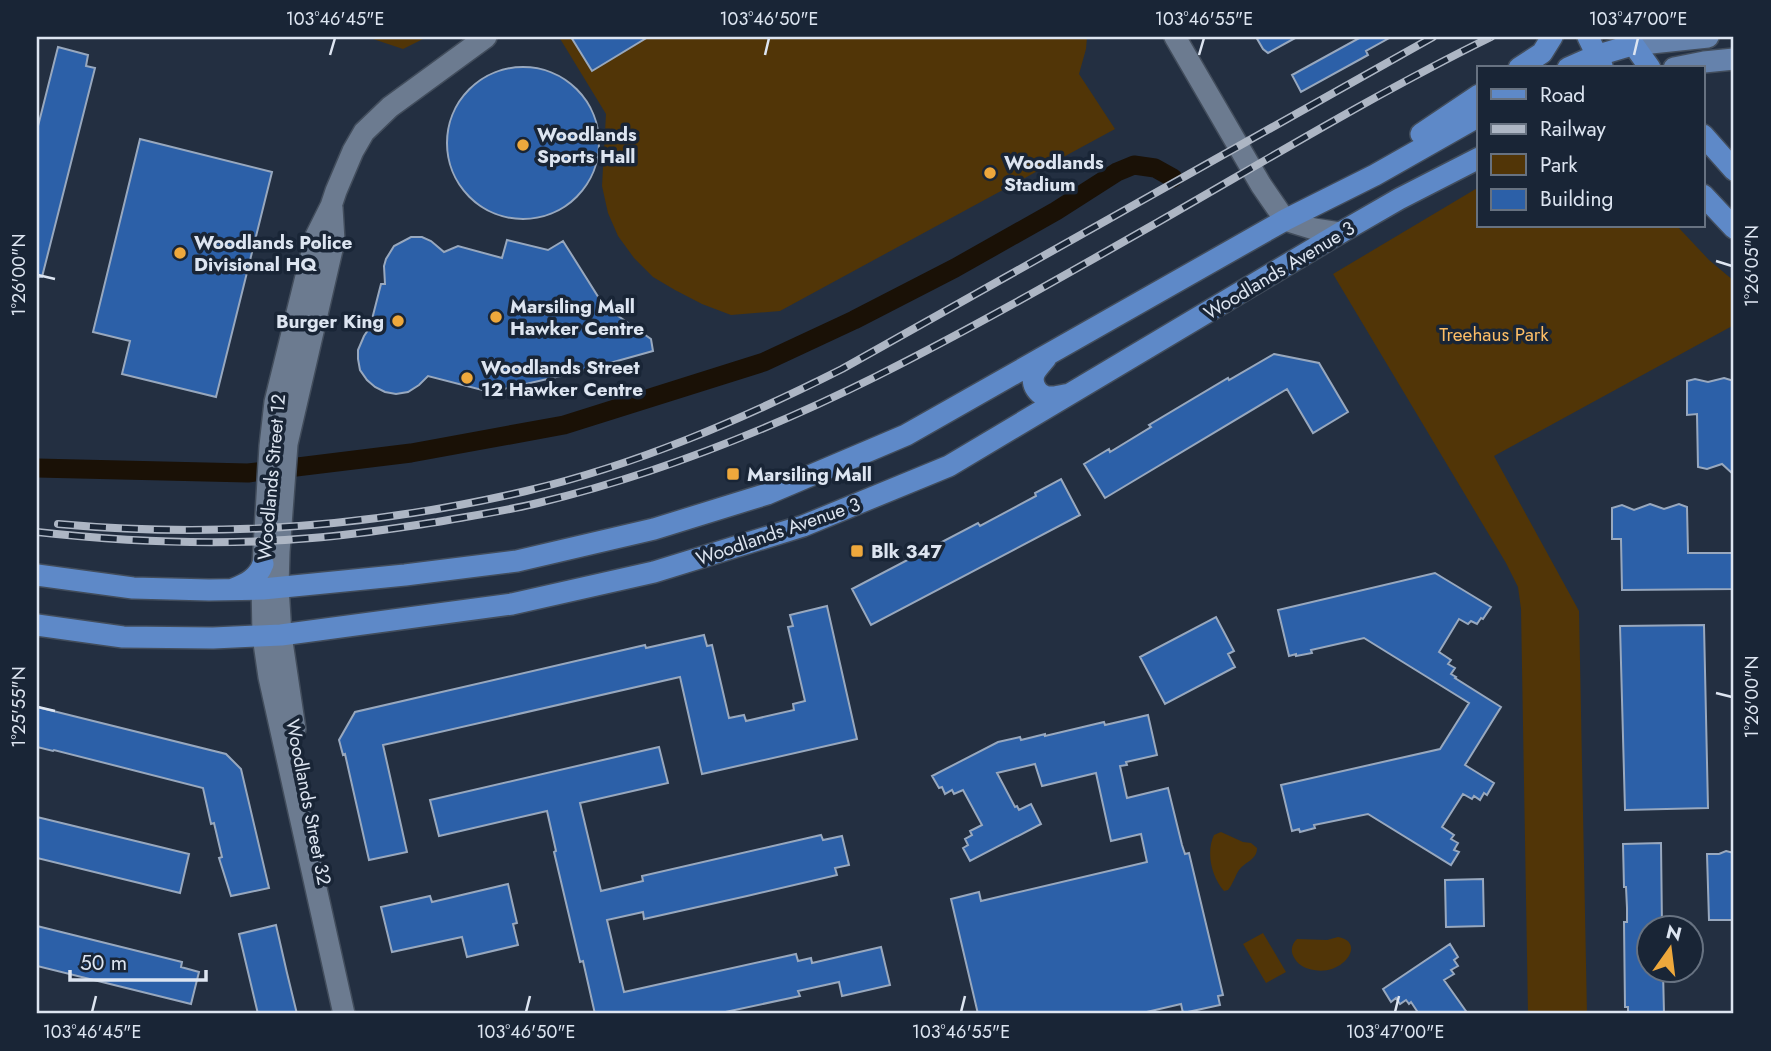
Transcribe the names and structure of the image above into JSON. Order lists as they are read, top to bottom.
{
  "streets": {
    "main road": ["Woodlands Avenue 3"],
    "street": ["Woodlands Street 12", "Woodlands Street 32"]
  },
  "crossings": [
    ["Woodlands Avenue 3", "Woodlands Street 12"],
    ["Woodlands Avenue 3", "Woodlands Street 32"],
    ["Woodlands Street 12", "Woodlands Street 32"]
  ],
  "parks": ["Treehaus Park"],
  "places": {
    "other": [
      "Woodlands Sports Hall",
      "Woodlands Stadium",
      "Woodlands Police Divisional HQ",
      "Marsiling Mall Hawker Centre",
      "Burger King",
      "Woodlands Street 12 Hawker Centre"
    ],
    "transit": ["Marsiling Mall", "Blk 347"]
  },
  "legend": [
    "Road",
    "Railway",
    "Park",
    "Building"
  ],
  "scale_bar": "50 m",
  "north": "top",
  "coordinates": [
    "103°46'45\"E",
    "103°46'50\"E",
    "103°46'55\"E",
    "103°47'00\"E",
    "1°26'05\"N",
    "1°26'00\"N",
    "1°25'55\"N"
  ]
}
